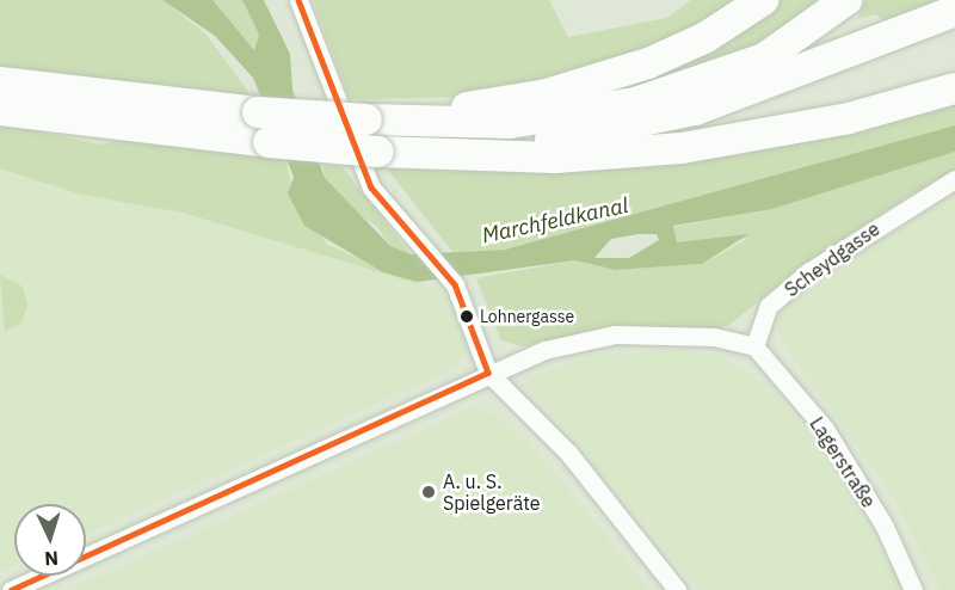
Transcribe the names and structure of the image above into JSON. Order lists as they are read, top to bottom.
{
  "streets": {
    "street": ["Scheydgasse", "Lagerstraße"]
  },
  "crossings": [
    ["Scheydgasse", "Lagerstraße"]
  ],
  "water": ["Marchfeldkanal"],
  "places": ["Lohnergasse", "A. u. S. Spielgeräte"],
  "north": "bottom"
}
